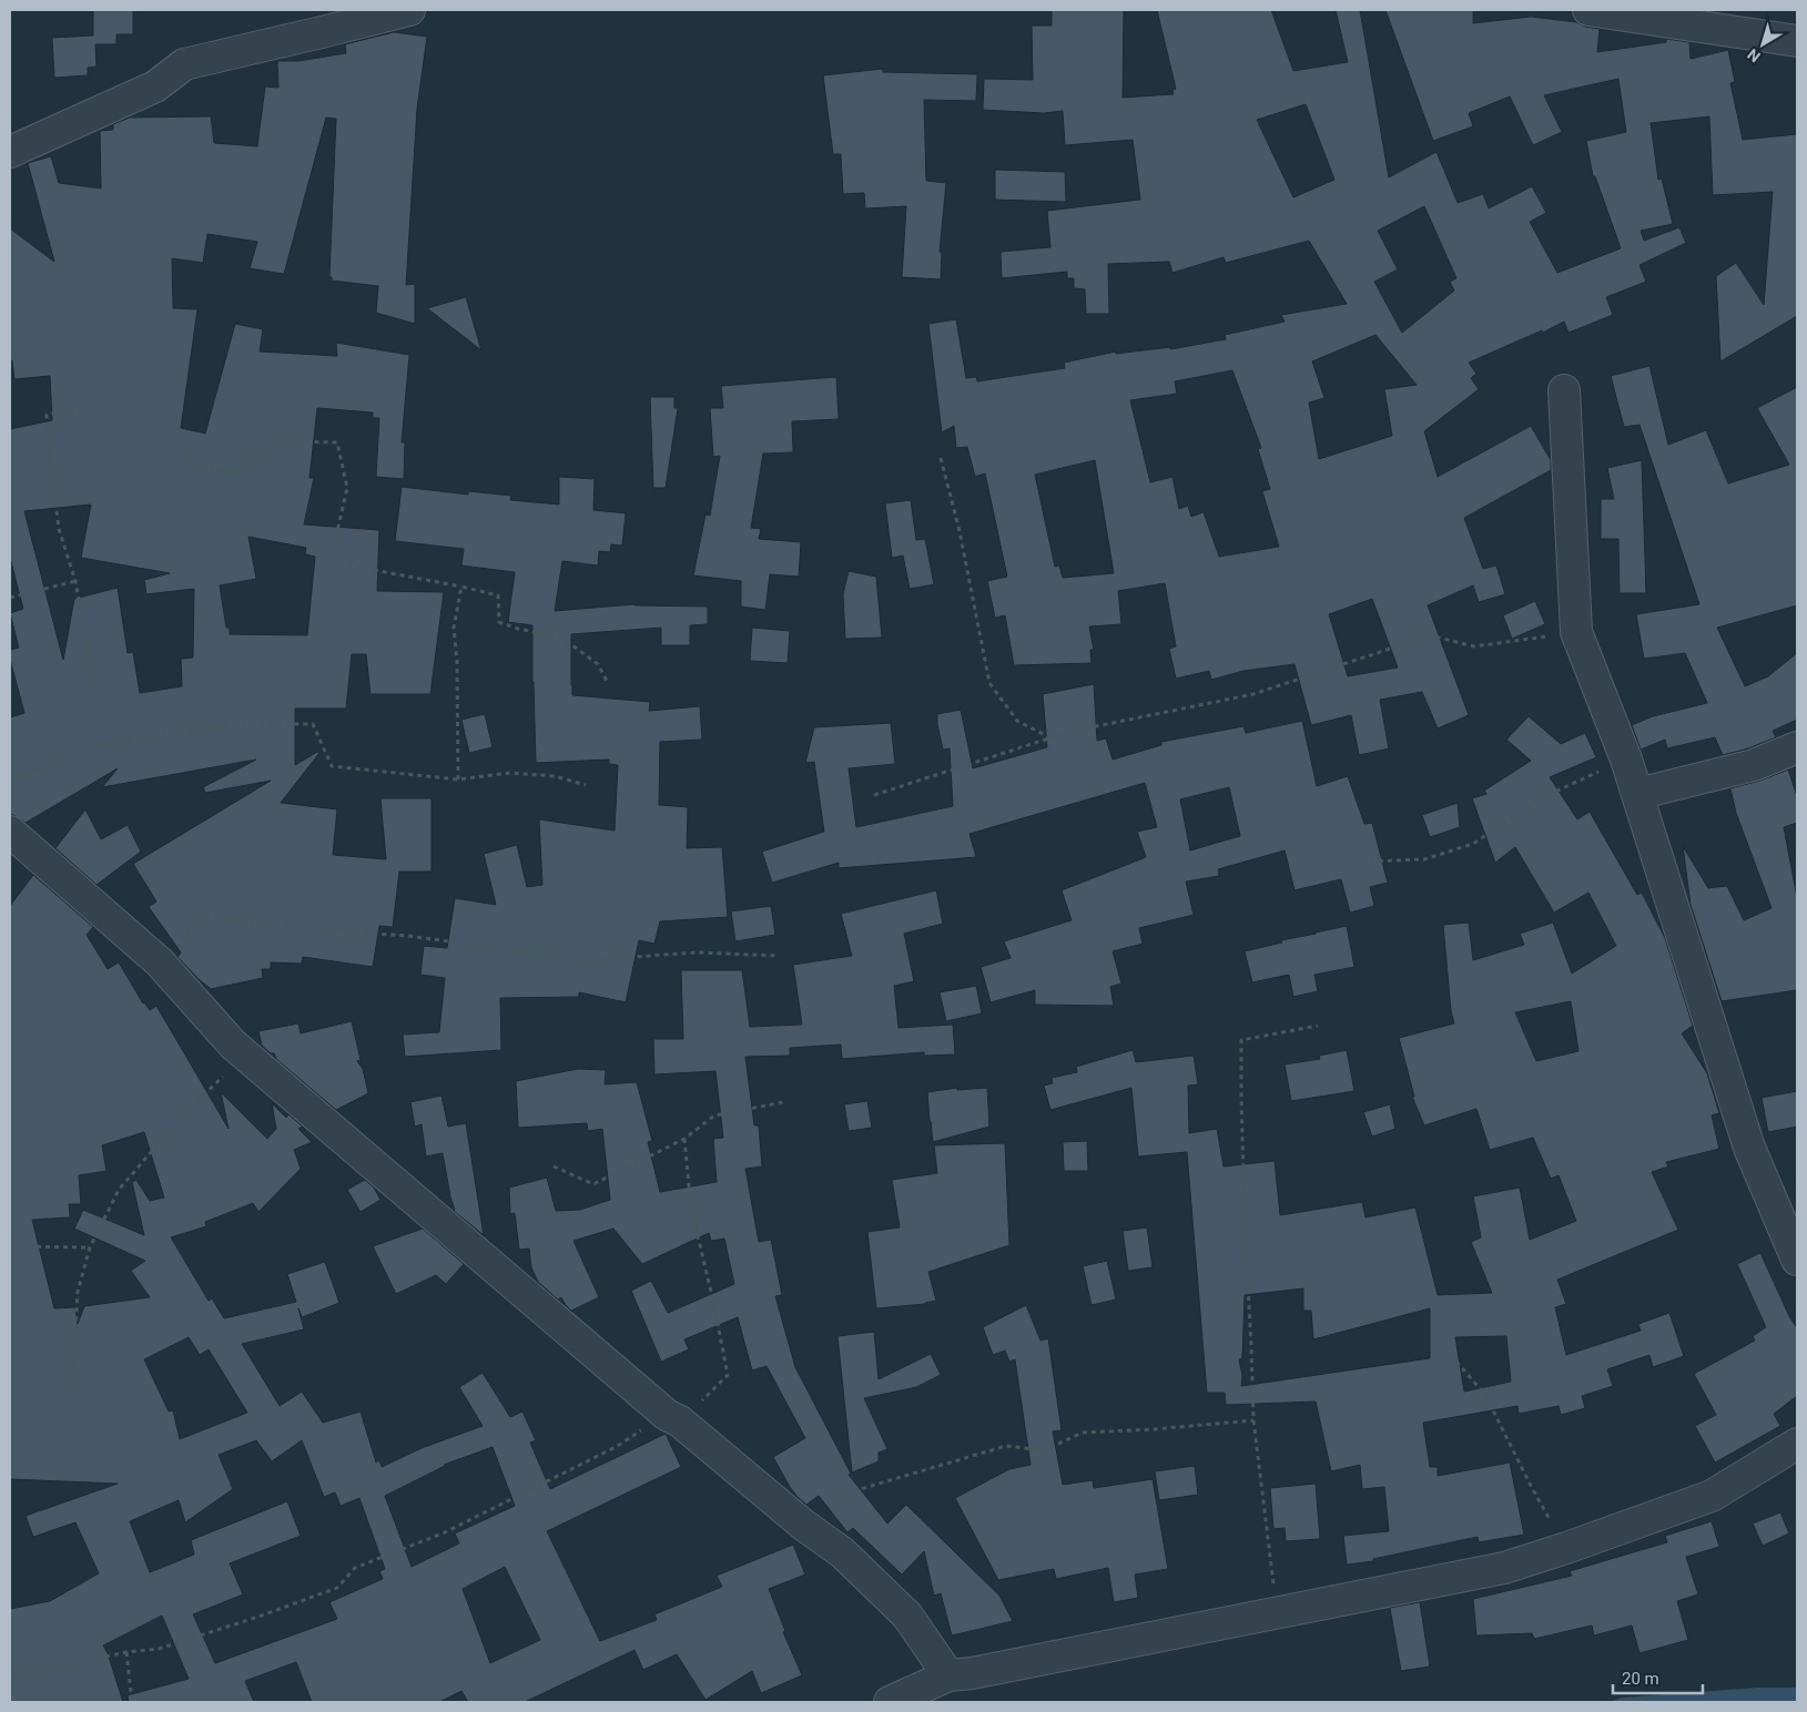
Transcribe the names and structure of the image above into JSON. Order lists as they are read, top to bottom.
{
  "scale_bar": "20 m",
  "north": "bottom left"
}
